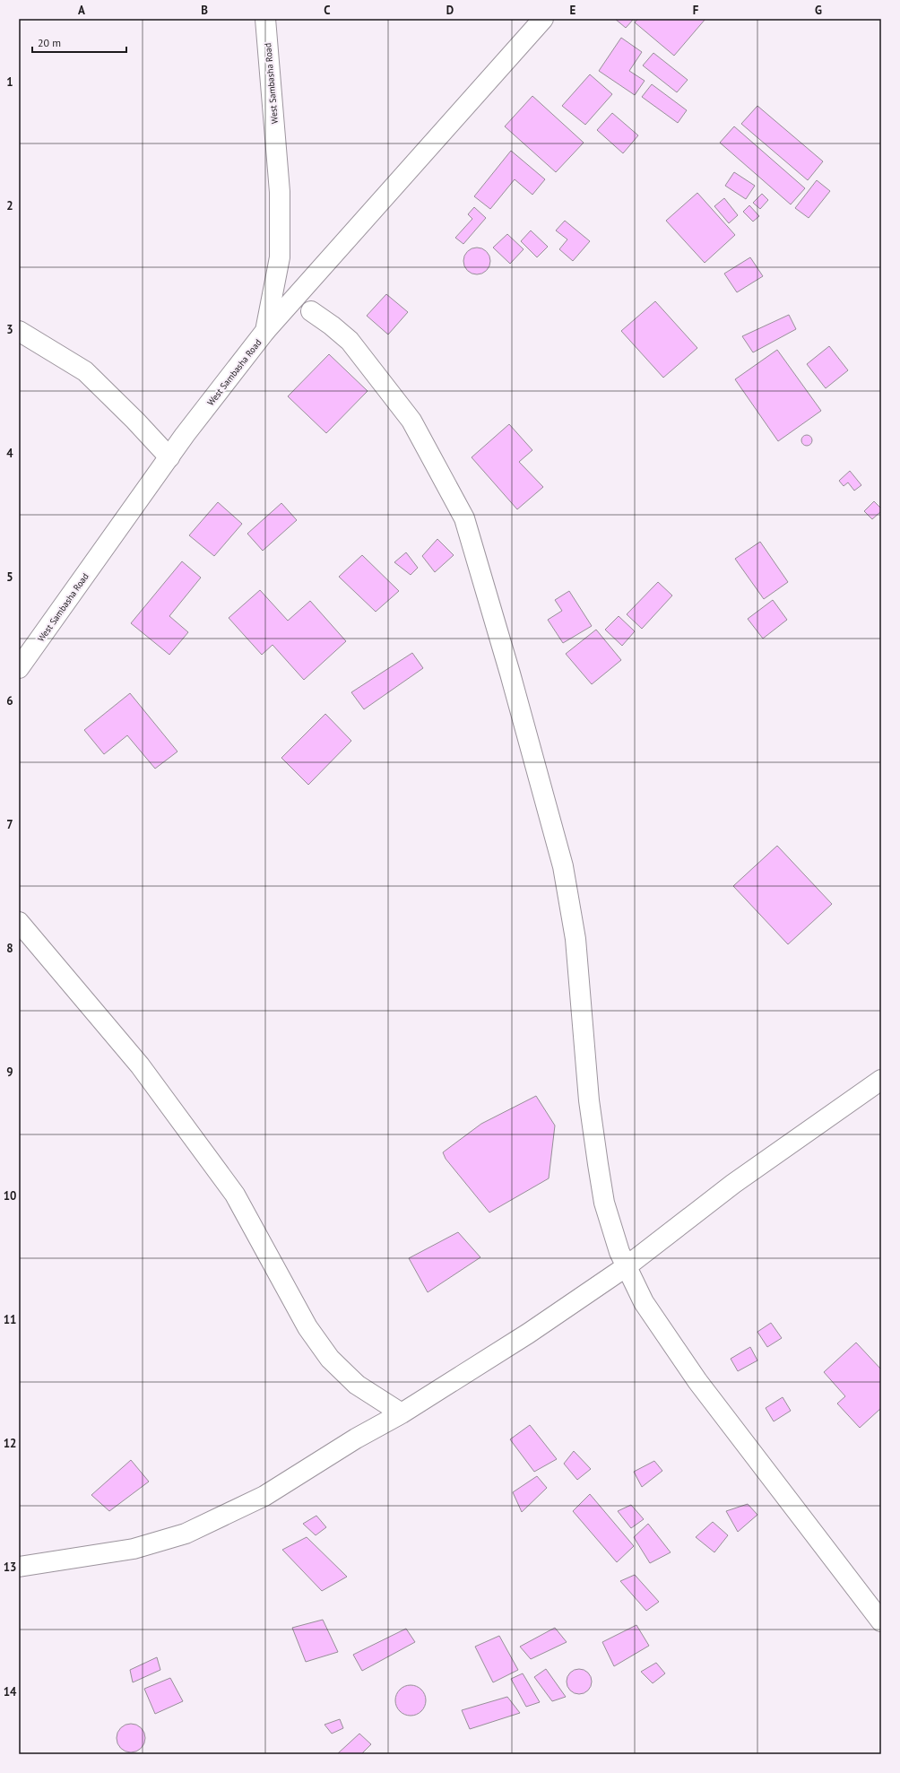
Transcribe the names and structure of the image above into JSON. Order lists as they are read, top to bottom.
{
  "streets": {
    "street": ["West Sambasha Road"]
  },
  "scale_bar": "20 m",
  "grid": {
    "columns": [
      "A",
      "B",
      "C",
      "D",
      "E",
      "F",
      "G"
    ],
    "rows": [
      "1",
      "2",
      "3",
      "4",
      "5",
      "6",
      "7",
      "8",
      "9",
      "10",
      "11",
      "12",
      "13",
      "14"
    ]
  }
}
